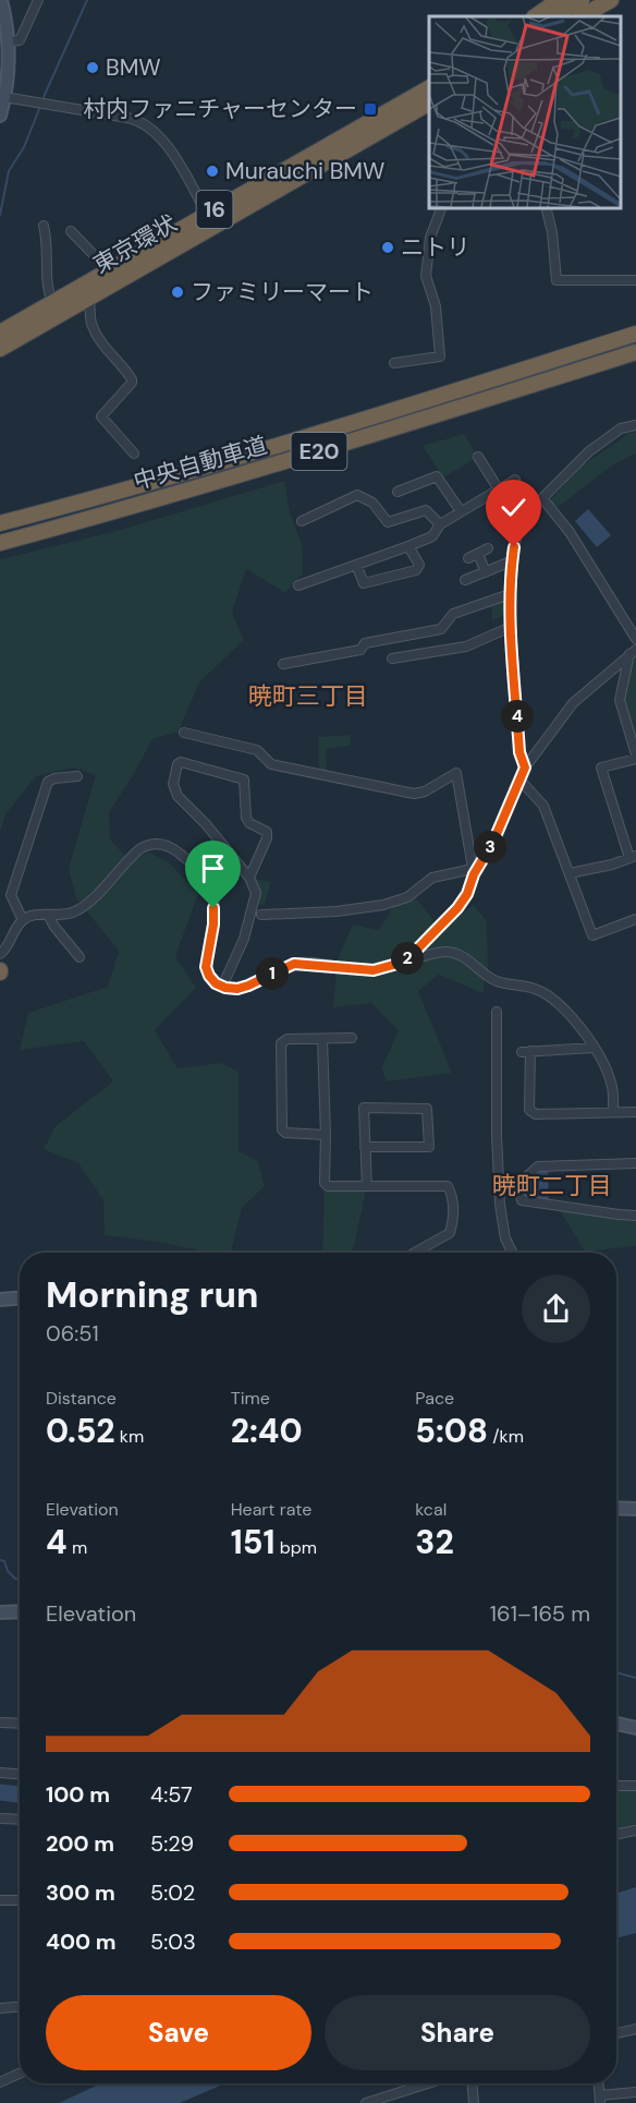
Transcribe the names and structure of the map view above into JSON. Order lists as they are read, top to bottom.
{
  "streets": {
    "highway": [
      "16",
      "東京環状",
      "E20",
      "中央自動車道"
    ]
  },
  "districts": ["暁町三丁目", "暁町二丁目"],
  "places": {
    "other": [
      "BMW",
      "Murauchi BMW",
      "ニトリ",
      "ファミリーマート"
    ],
    "transit": ["村内ファニチャーセンター"]
  },
  "page": {
    "pins": [
      "4",
      "3",
      "2",
      "1"
    ],
    "heading": ["Morning run", "06:51"],
    "stats": [
      ["Distance", "0.52 km"],
      ["Time", "2:40"],
      ["Pace", "5:08 /km"],
      ["Elevation", "4 m"],
      ["Heart rate", "151 bpm"],
      ["kcal", "32"]
    ],
    "chart": ["Elevation", "161–165 m"],
    "list": [
      {
        "name": "100 m",
        "note": "4:57"
      },
      {
        "name": "200 m",
        "note": "5:29"
      },
      {
        "name": "300 m",
        "note": "5:02"
      },
      {
        "name": "400 m",
        "note": "5:03"
      }
    ],
    "buttons": ["Save", "Share"]
  }
}
